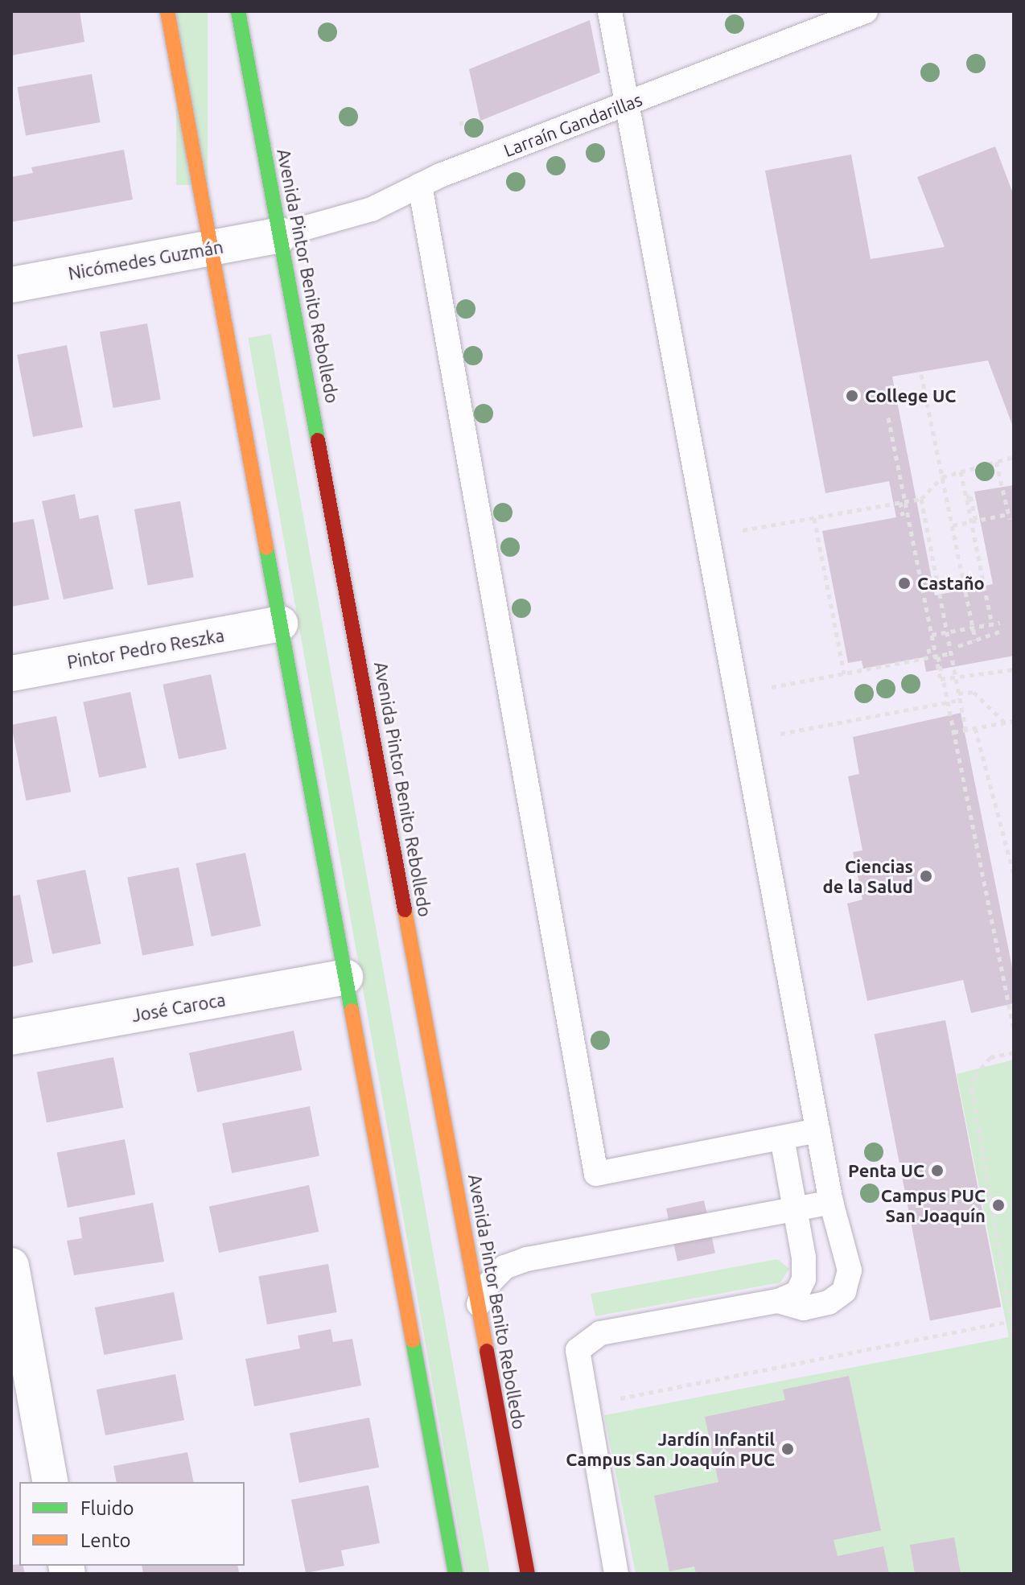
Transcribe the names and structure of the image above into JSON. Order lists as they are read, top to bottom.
{
  "streets": {
    "street": [
      "Nicómedes Guzmán",
      "Avenida Pintor Benito Rebolledo",
      "Pintor Pedro Reszka",
      "José Caroca"
    ],
    "lane": ["Larraín Gandarillas"]
  },
  "crossings": [
    ["Larraín Gandarillas", "Nicómedes Guzmán"],
    ["Larraín Gandarillas", "Avenida Pintor Benito Rebolledo"],
    ["Nicómedes Guzmán", "Avenida Pintor Benito Rebolledo"]
  ],
  "places": [
    "College UC",
    "Castaño",
    "Ciencias de la Salud",
    "Penta UC",
    "Campus PUC San Joaquín",
    "Jardín Infantil Campus San Joaquín PUC"
  ],
  "legend": ["Fluido", "Lento"]
}
